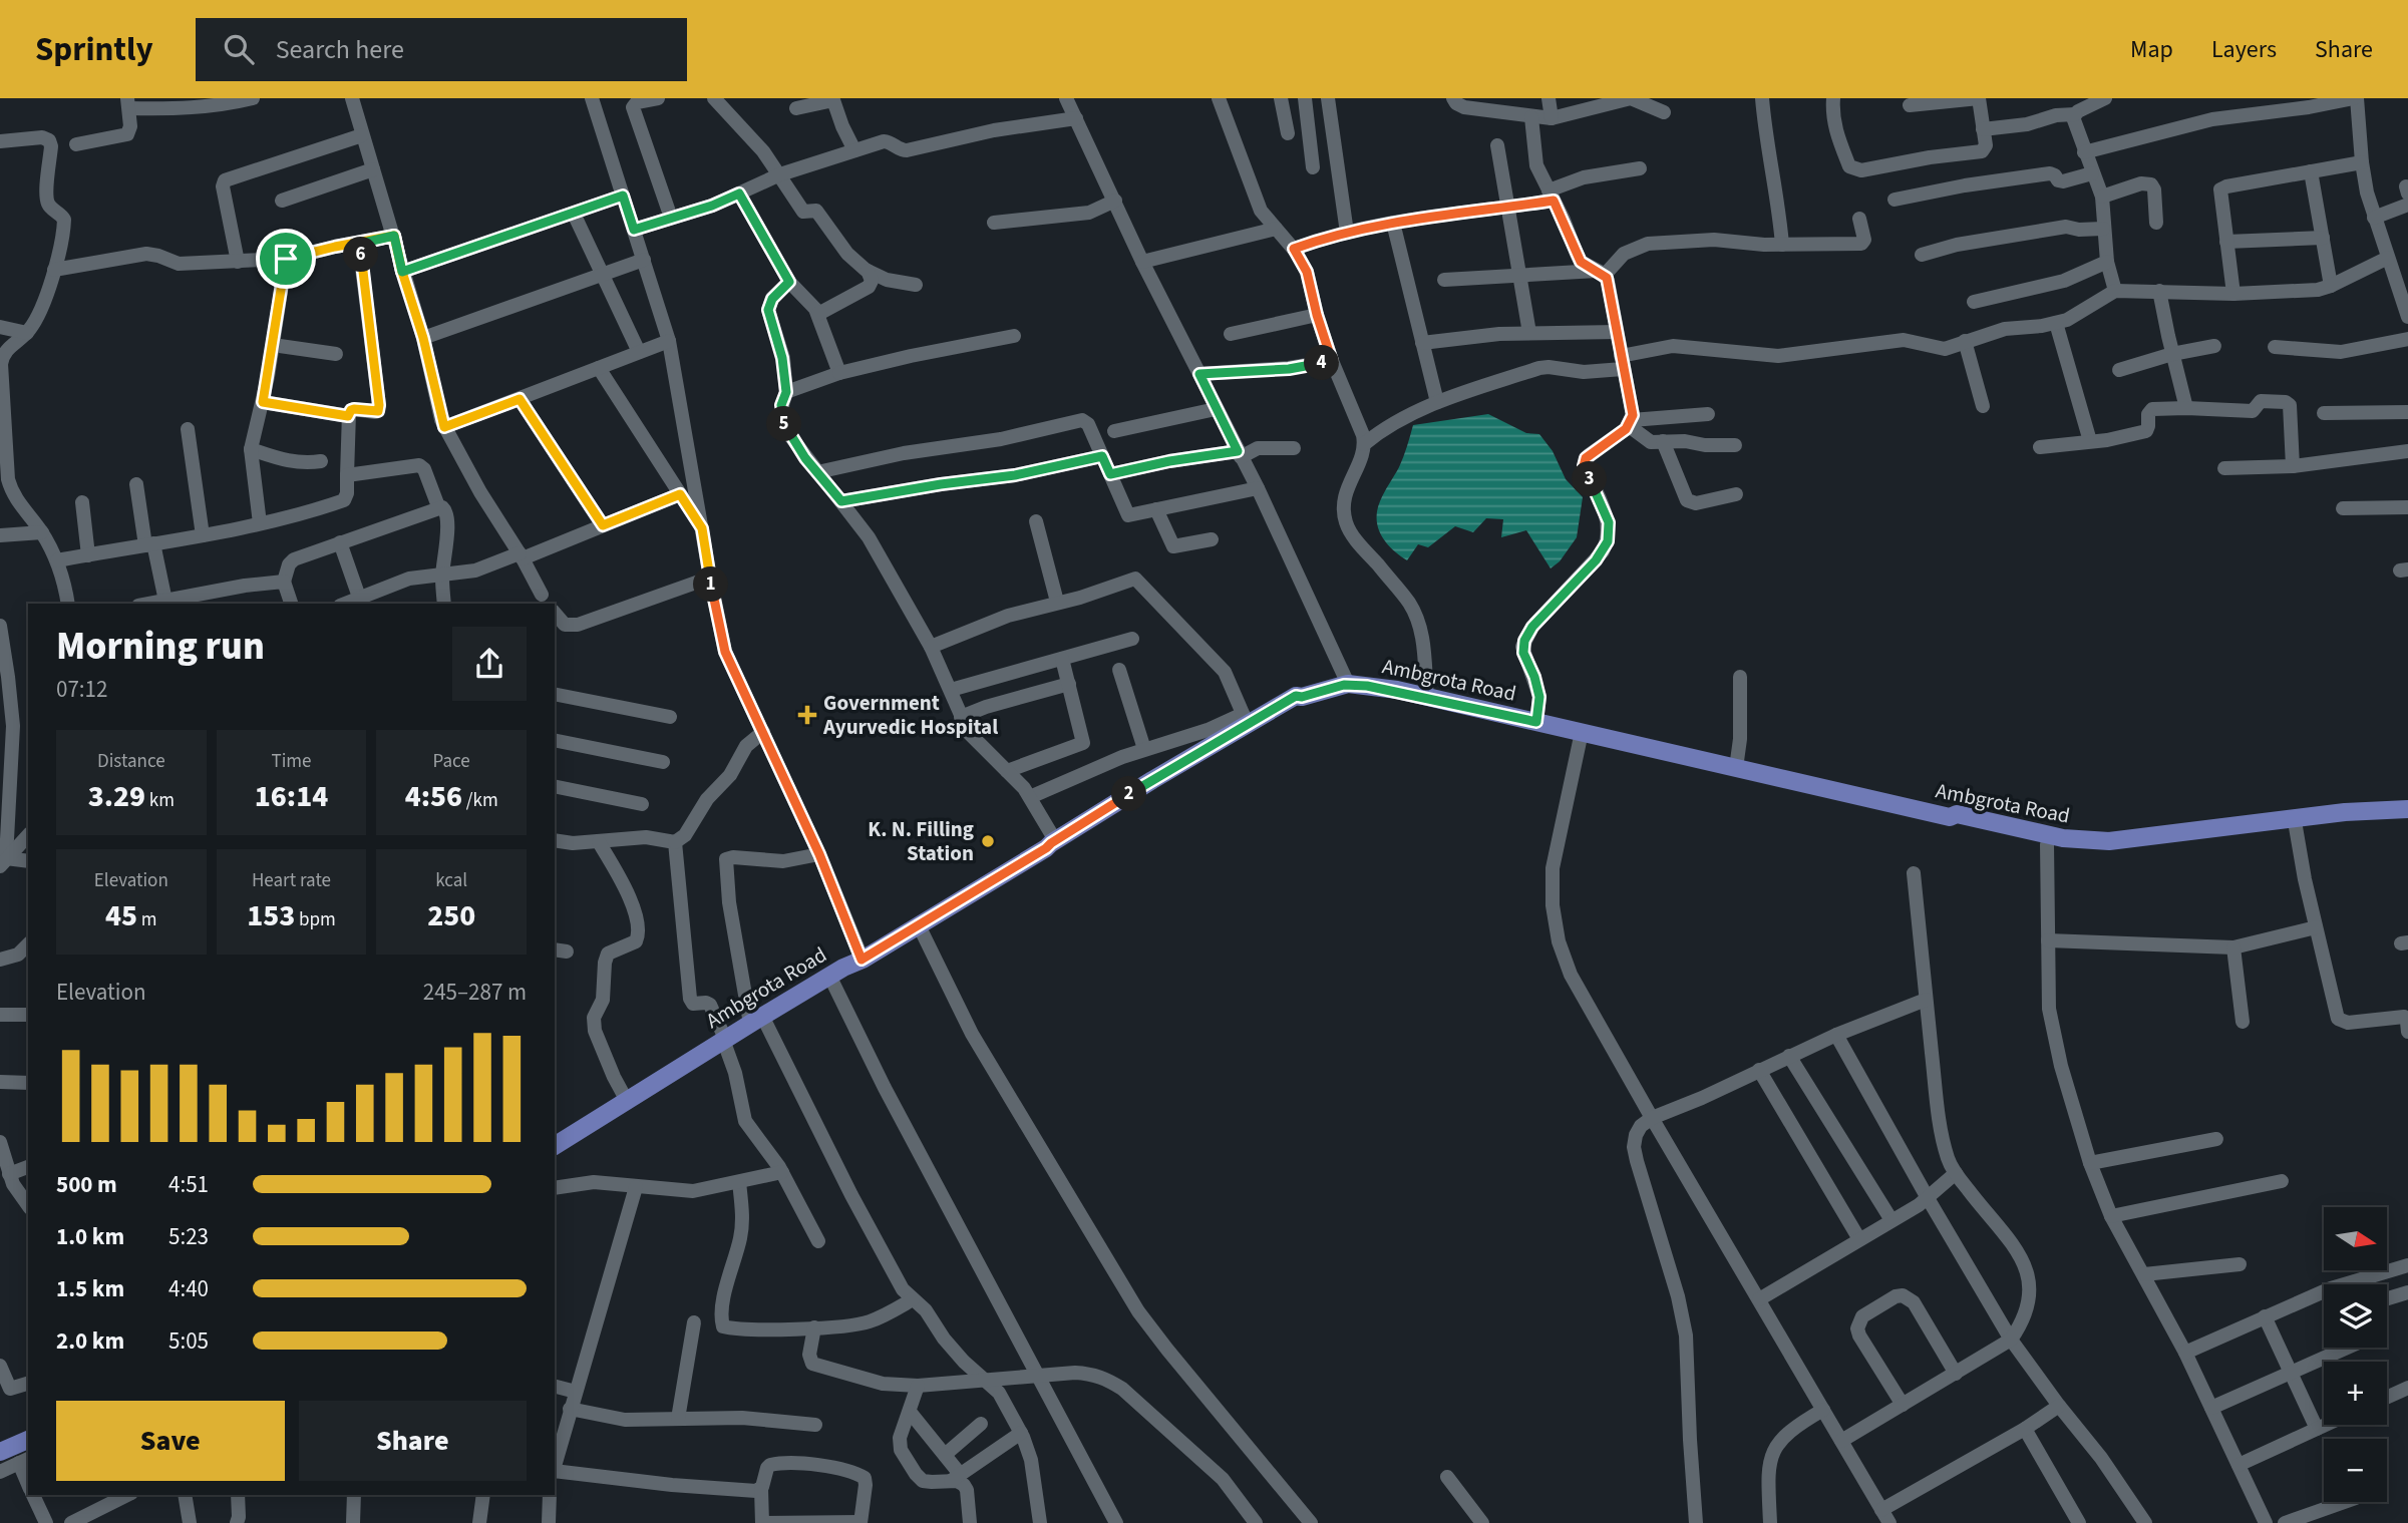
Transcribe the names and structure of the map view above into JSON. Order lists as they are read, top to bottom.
{
  "streets": {
    "main road": ["Ambgrota Road"]
  },
  "places": {
    "health": ["Government Ayurvedic Hospital"],
    "other": ["K. N. Filling Station"]
  },
  "north": "right",
  "page": {
    "header": "Sprintly",
    "search": "Search here",
    "nav": ["Map", "Layers", "Share"],
    "pins": [
      "6",
      "4",
      "5",
      "3",
      "1",
      "2"
    ],
    "heading": ["Morning run", "07:12"],
    "stats": [
      ["Distance", "3.29 km"],
      ["Time", "16:14"],
      ["Pace", "4:56 /km"],
      ["Elevation", "45 m"],
      ["Heart rate", "153 bpm"],
      ["kcal", "250"]
    ],
    "chart": ["Elevation", "245–287 m"],
    "list": [
      {
        "name": "500 m",
        "note": "4:51"
      },
      {
        "name": "1.0 km",
        "note": "5:23"
      },
      {
        "name": "1.5 km",
        "note": "4:40"
      },
      {
        "name": "2.0 km",
        "note": "5:05"
      }
    ],
    "map_buttons": ["+", "−"],
    "buttons": ["Save", "Share"]
  }
}
